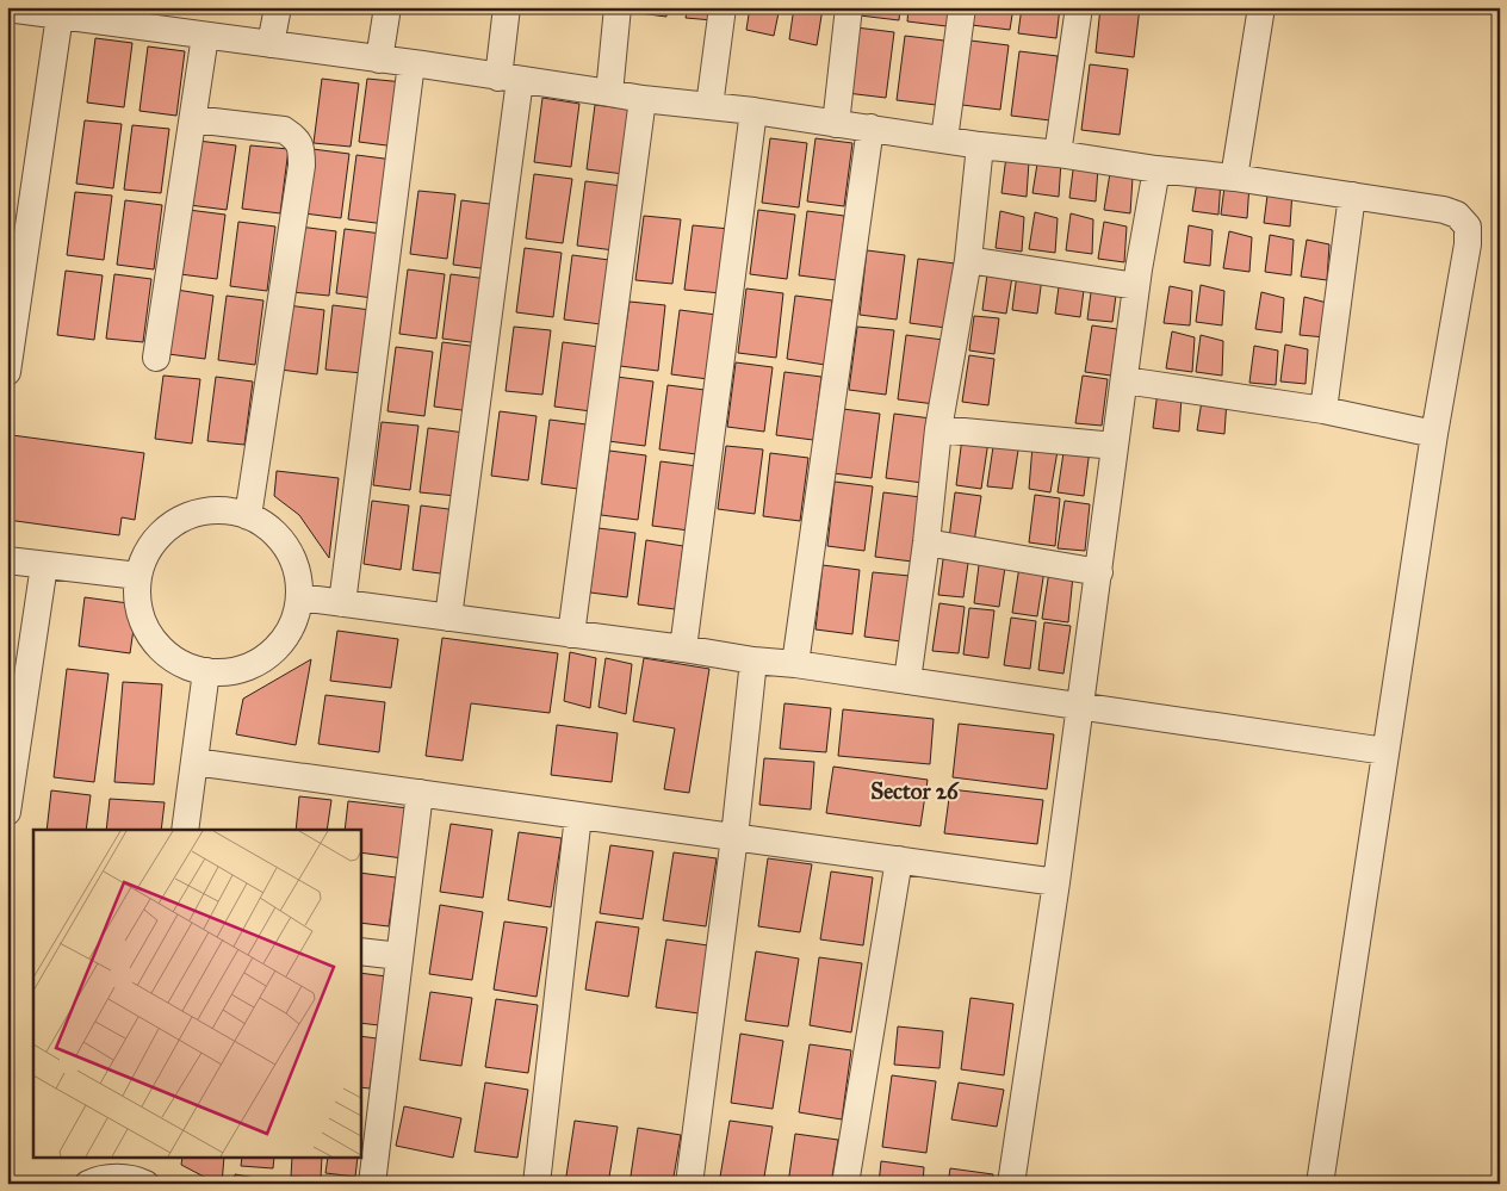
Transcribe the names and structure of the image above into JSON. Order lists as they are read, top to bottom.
{
  "districts": ["Sector 26"]
}
